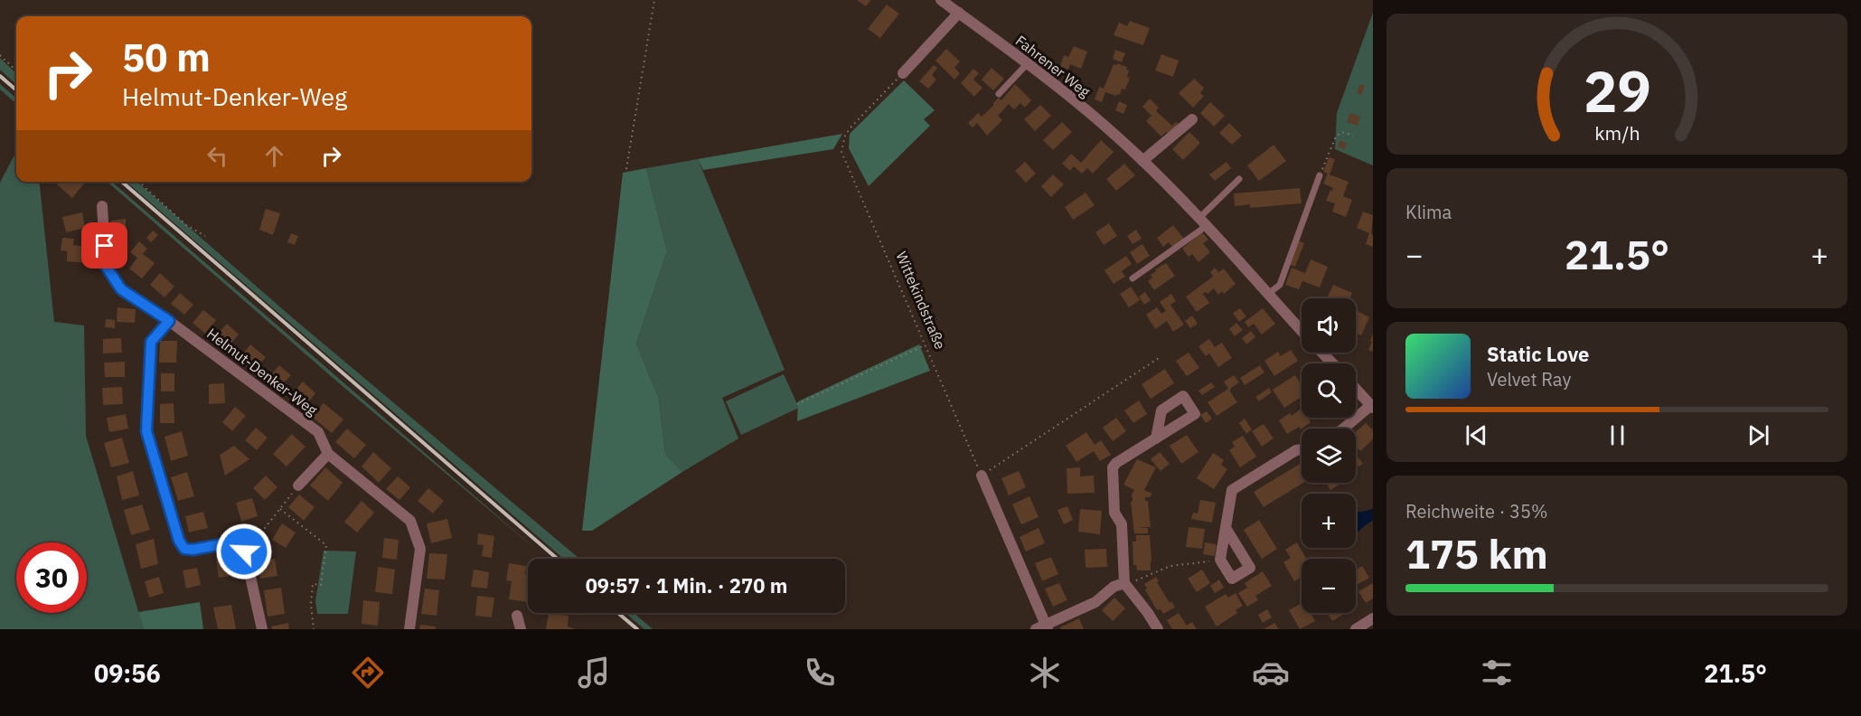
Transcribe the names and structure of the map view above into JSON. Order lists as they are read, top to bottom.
{
  "streets": {
    "street": ["Fahrener Weg", "Helmut-Denker-Weg"],
    "path": ["Wittekindstraße"]
  },
  "page": {
    "turn": ["50 m", "Helmut-Denker-Weg"],
    "tile": [
      "Klima",
      ["Reichweite · 35%", "175 km"]
    ],
    "heat": ["−", "21.5°", "+"],
    "map_buttons": ["+", "−"],
    "song": ["Static Love", "Velvet Ray"],
    "limit": "30",
    "trip": "09:57 · 1 Min. · 270 m",
    "tabs": ["09:56", "21.5°"],
    "gauge": ["29", "km/h"]
  }
}
